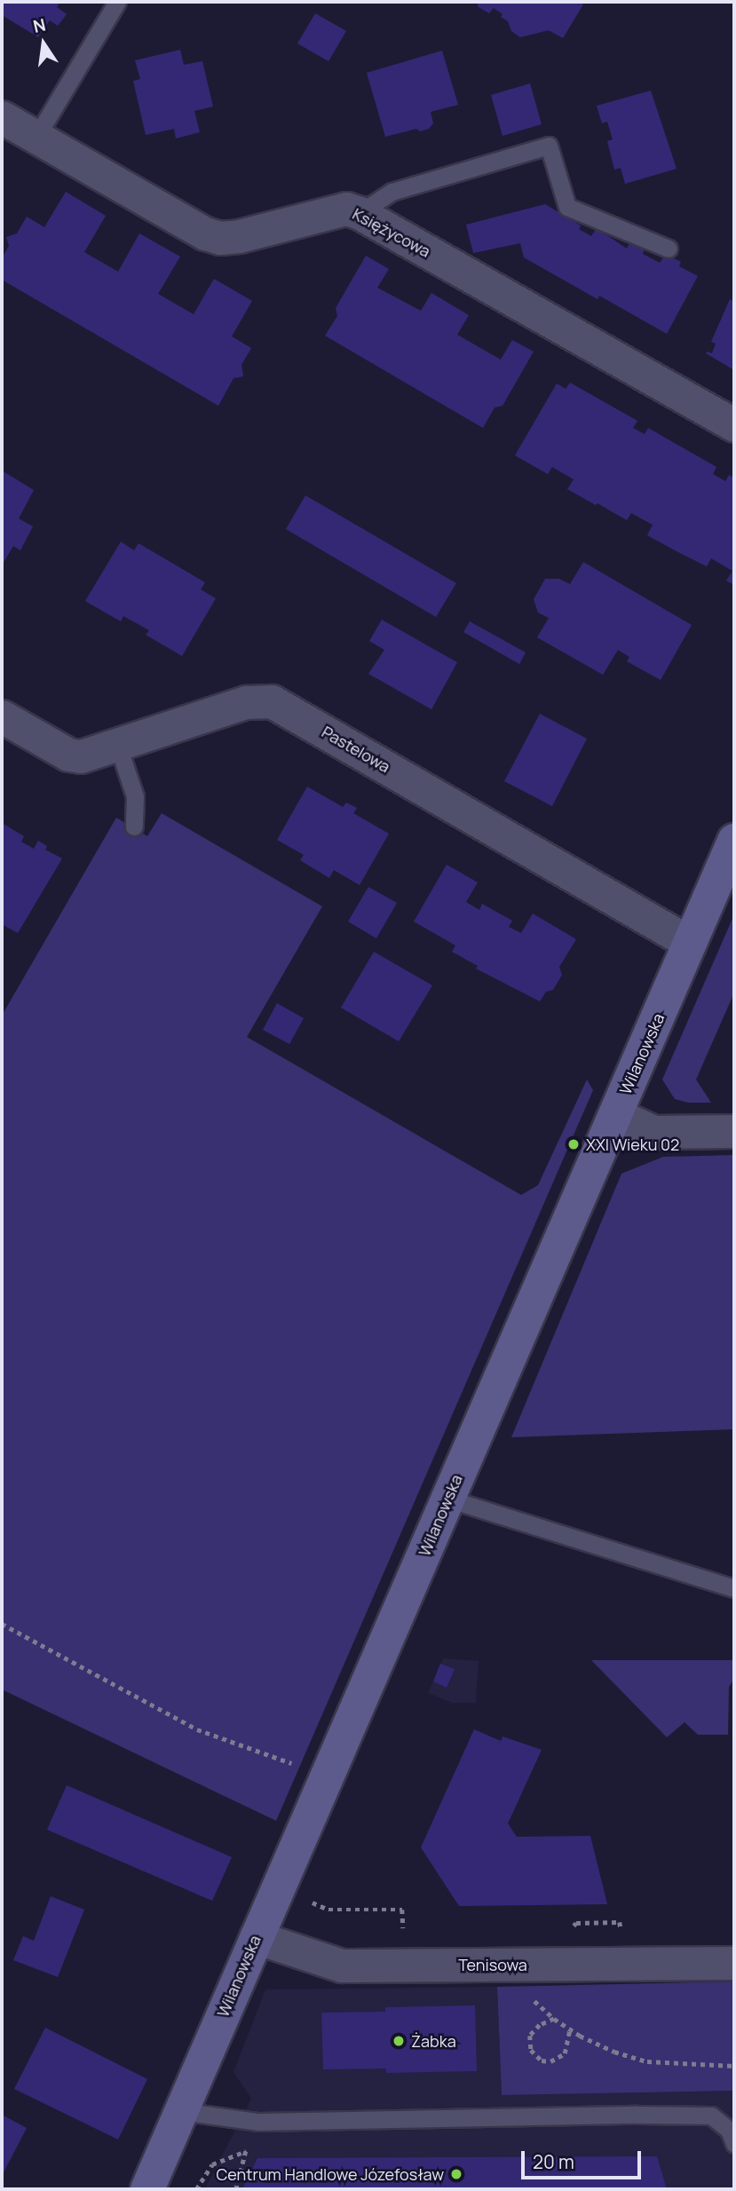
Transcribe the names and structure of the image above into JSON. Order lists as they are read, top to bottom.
{
  "streets": {
    "street": [
      "Księżycowa",
      "Pastelowa",
      "Wilanowska",
      "Tenisowa"
    ]
  },
  "crossings": [
    ["Pastelowa", "Wilanowska"],
    ["Wilanowska", "Tenisowa"]
  ],
  "places": ["XXI Wieku 02", "Żabka", "Centrum Handlowe Józefosław"],
  "scale_bar": "20 m",
  "north": "top"
}
